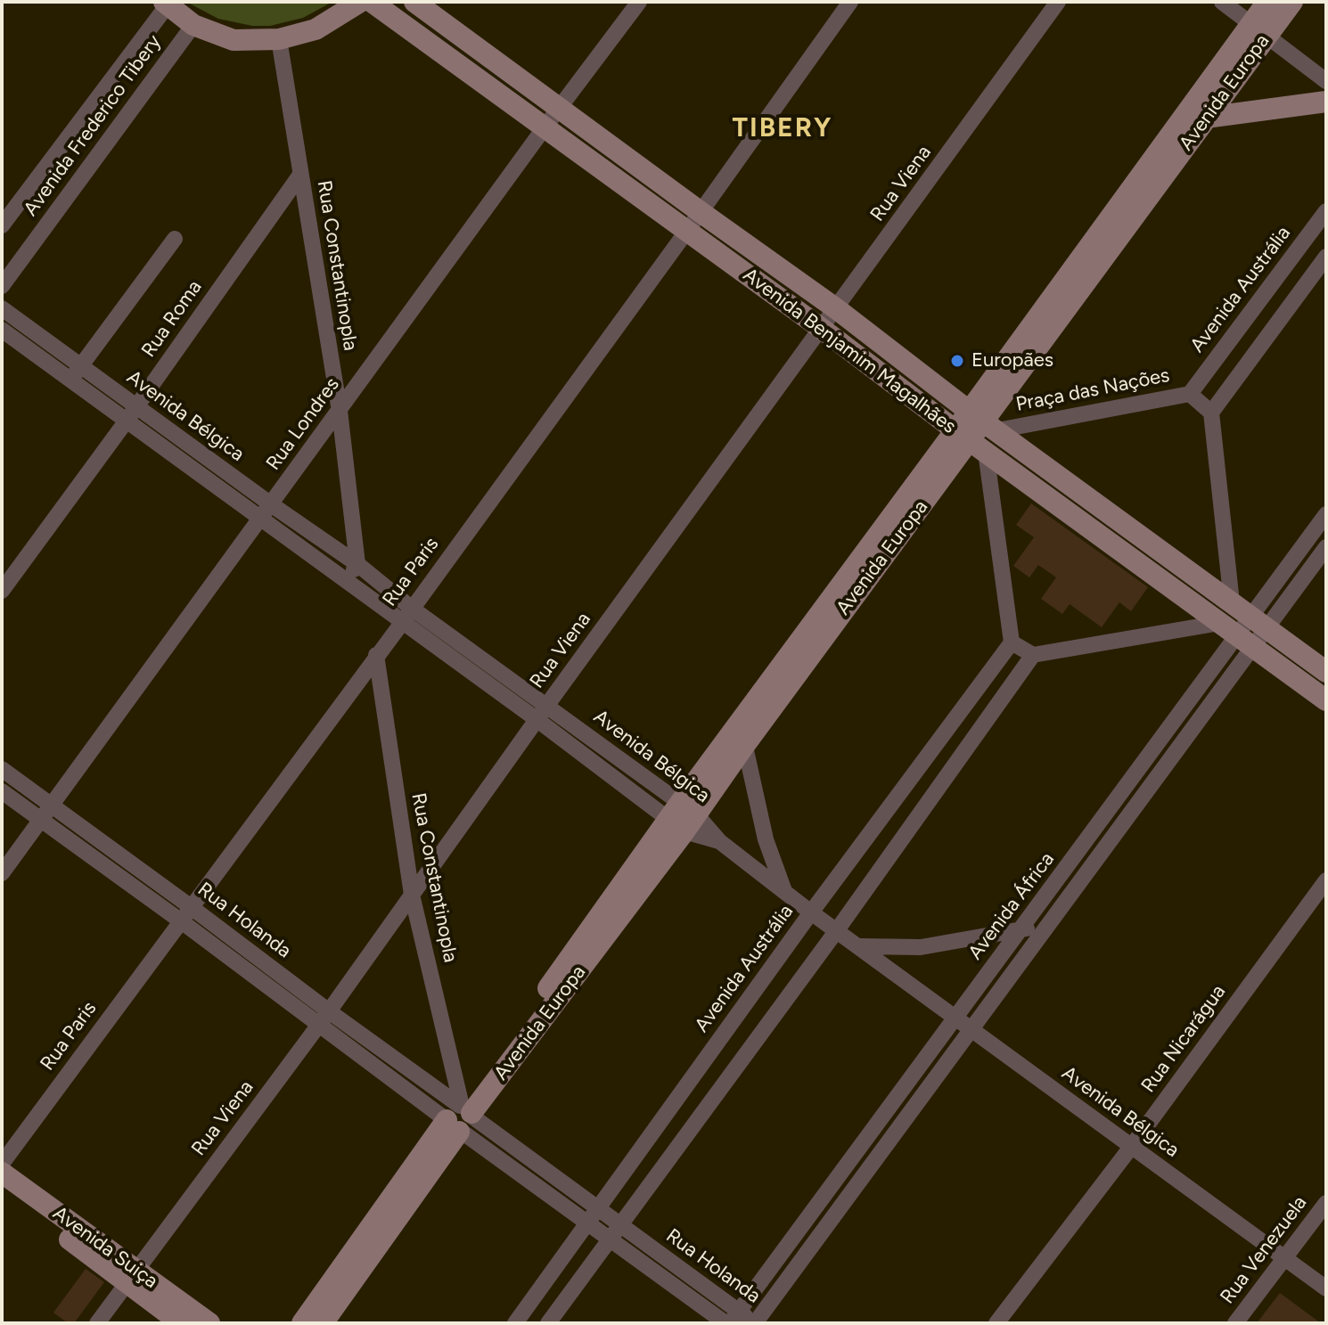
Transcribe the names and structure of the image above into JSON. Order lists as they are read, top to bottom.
{
  "streets": {
    "main road": ["Avenida Europa", "Avenida Benjamim Magalhães", "Avenida Suiça"],
    "street": [
      "Avenida Frederico Tibery",
      "Rua Viena",
      "Rua Constantinopla",
      "Avenida Austrália",
      "Rua Roma",
      "Praça das Nações",
      "Avenida Bélgica",
      "Rua Londres",
      "Rua Paris",
      "Avenida África",
      "Rua Holanda",
      "Rua Nicarágua",
      "Rua Venezuela"
    ]
  },
  "crossings": [
    ["Avenida Europa", "Rua Constantinopla"],
    ["Avenida Europa", "Avenida Benjamim Magalhães"],
    ["Avenida Europa", "Praça das Nações"],
    ["Avenida Europa", "Avenida Bélgica"],
    ["Avenida Europa", "Rua Holanda"],
    ["Rua Viena", "Rua Constantinopla"],
    ["Rua Viena", "Avenida Benjamim Magalhães"],
    ["Rua Viena", "Avenida Bélgica"],
    ["Rua Viena", "Rua Holanda"],
    ["Rua Viena", "Avenida Suiça"],
    ["Rua Constantinopla", "Rua Roma"],
    ["Rua Constantinopla", "Avenida Bélgica"],
    ["Rua Constantinopla", "Rua Londres"],
    ["Rua Constantinopla", "Rua Paris"],
    ["Rua Constantinopla", "Rua Holanda"],
    ["Avenida Austrália", "Praça das Nações"],
    ["Avenida Austrália", "Avenida Bélgica"],
    ["Avenida Austrália", "Rua Holanda"],
    ["Rua Roma", "Avenida Bélgica"],
    ["Avenida Benjamim Magalhães", "Praça das Nações"],
    ["Avenida Benjamim Magalhães", "Rua Londres"],
    ["Avenida Benjamim Magalhães", "Rua Paris"],
    ["Avenida Benjamim Magalhães", "Avenida África"],
    ["Avenida Bélgica", "Rua Londres"],
    ["Avenida Bélgica", "Rua Paris"],
    ["Avenida Bélgica", "Avenida África"],
    ["Avenida Bélgica", "Rua Nicarágua"],
    ["Avenida Bélgica", "Rua Venezuela"],
    ["Rua Londres", "Rua Holanda"],
    ["Rua Paris", "Rua Holanda"],
    ["Avenida África", "Rua Holanda"]
  ],
  "districts": ["TIBERY"],
  "places": ["Europães"]
}
